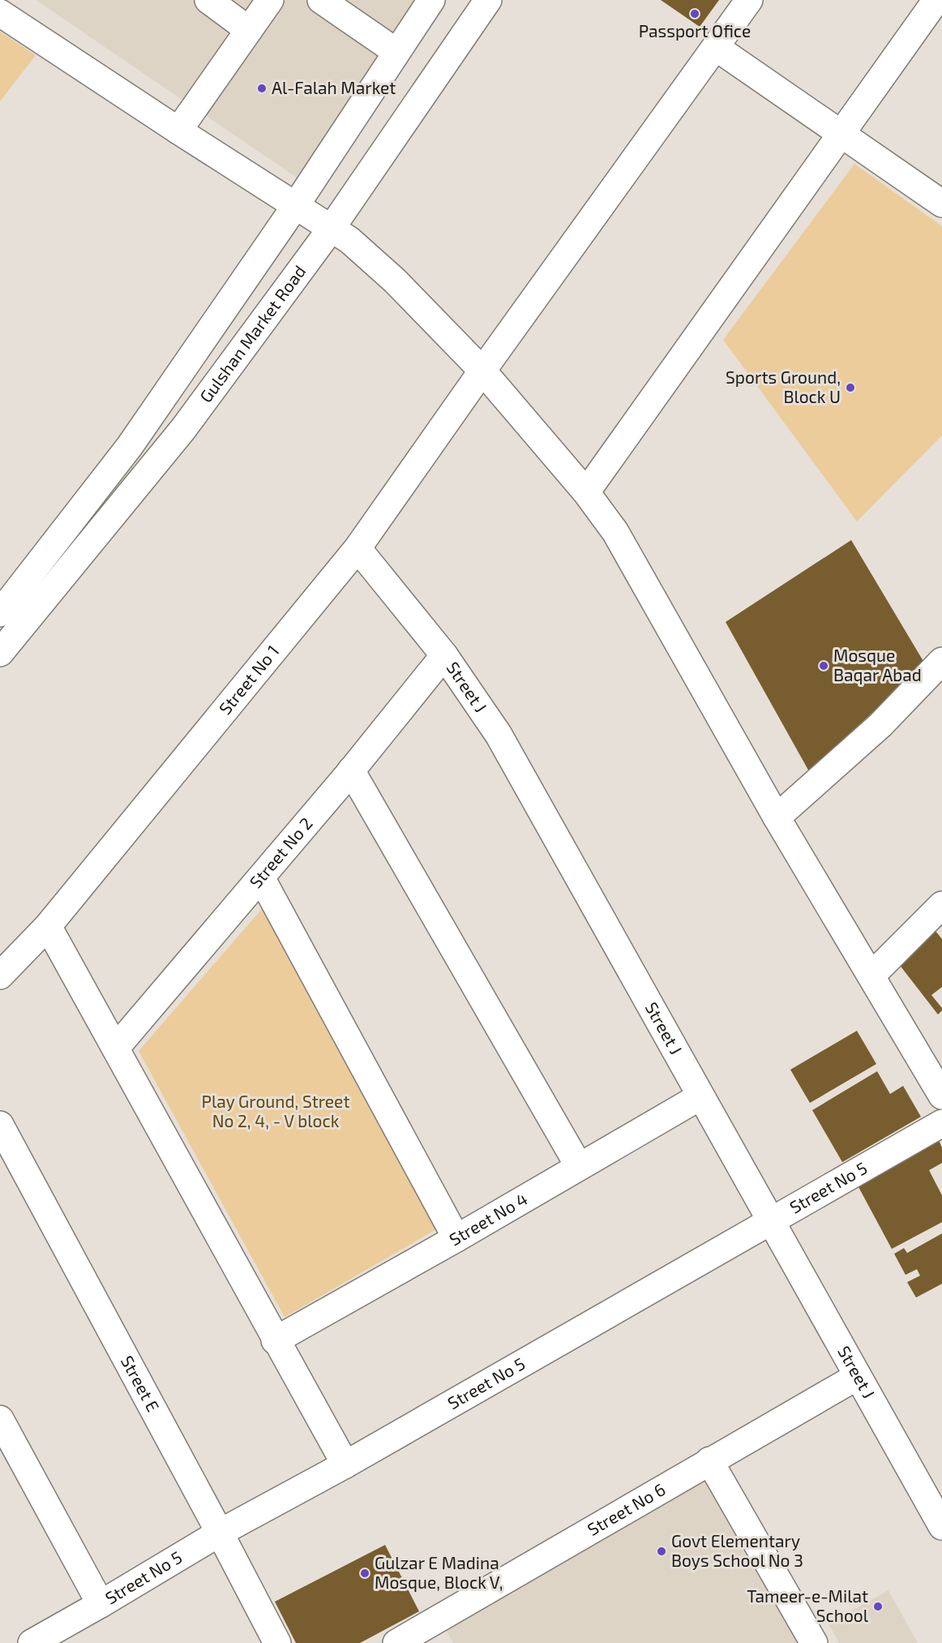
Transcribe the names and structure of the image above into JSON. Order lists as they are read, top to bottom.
{
  "streets": {
    "street": [
      "Gulshan Market Road",
      "Street No 1",
      "Street J",
      "Street No 2",
      "Street No 5",
      "Street No 4",
      "Street E",
      "Street No 6"
    ]
  },
  "crossings": [
    ["Street No 1", "Street J"],
    ["Street J", "Street No 2"],
    ["Street J", "Street No 5"],
    ["Street J", "Street No 4"],
    ["Street J", "Street No 6"],
    ["Street No 5", "Street E"]
  ],
  "parks": ["Play Ground, Street No 2, 4, - V block"],
  "places": [
    "Passport Ofice",
    "Al-Falah Market",
    "Sports Ground, Block U",
    "Mosque Baqar Abad",
    "Govt Elementary Boys School No 3",
    "Gulzar E Madina Mosque, Block V,",
    "Tameer-e-Milat School"
  ]
}
